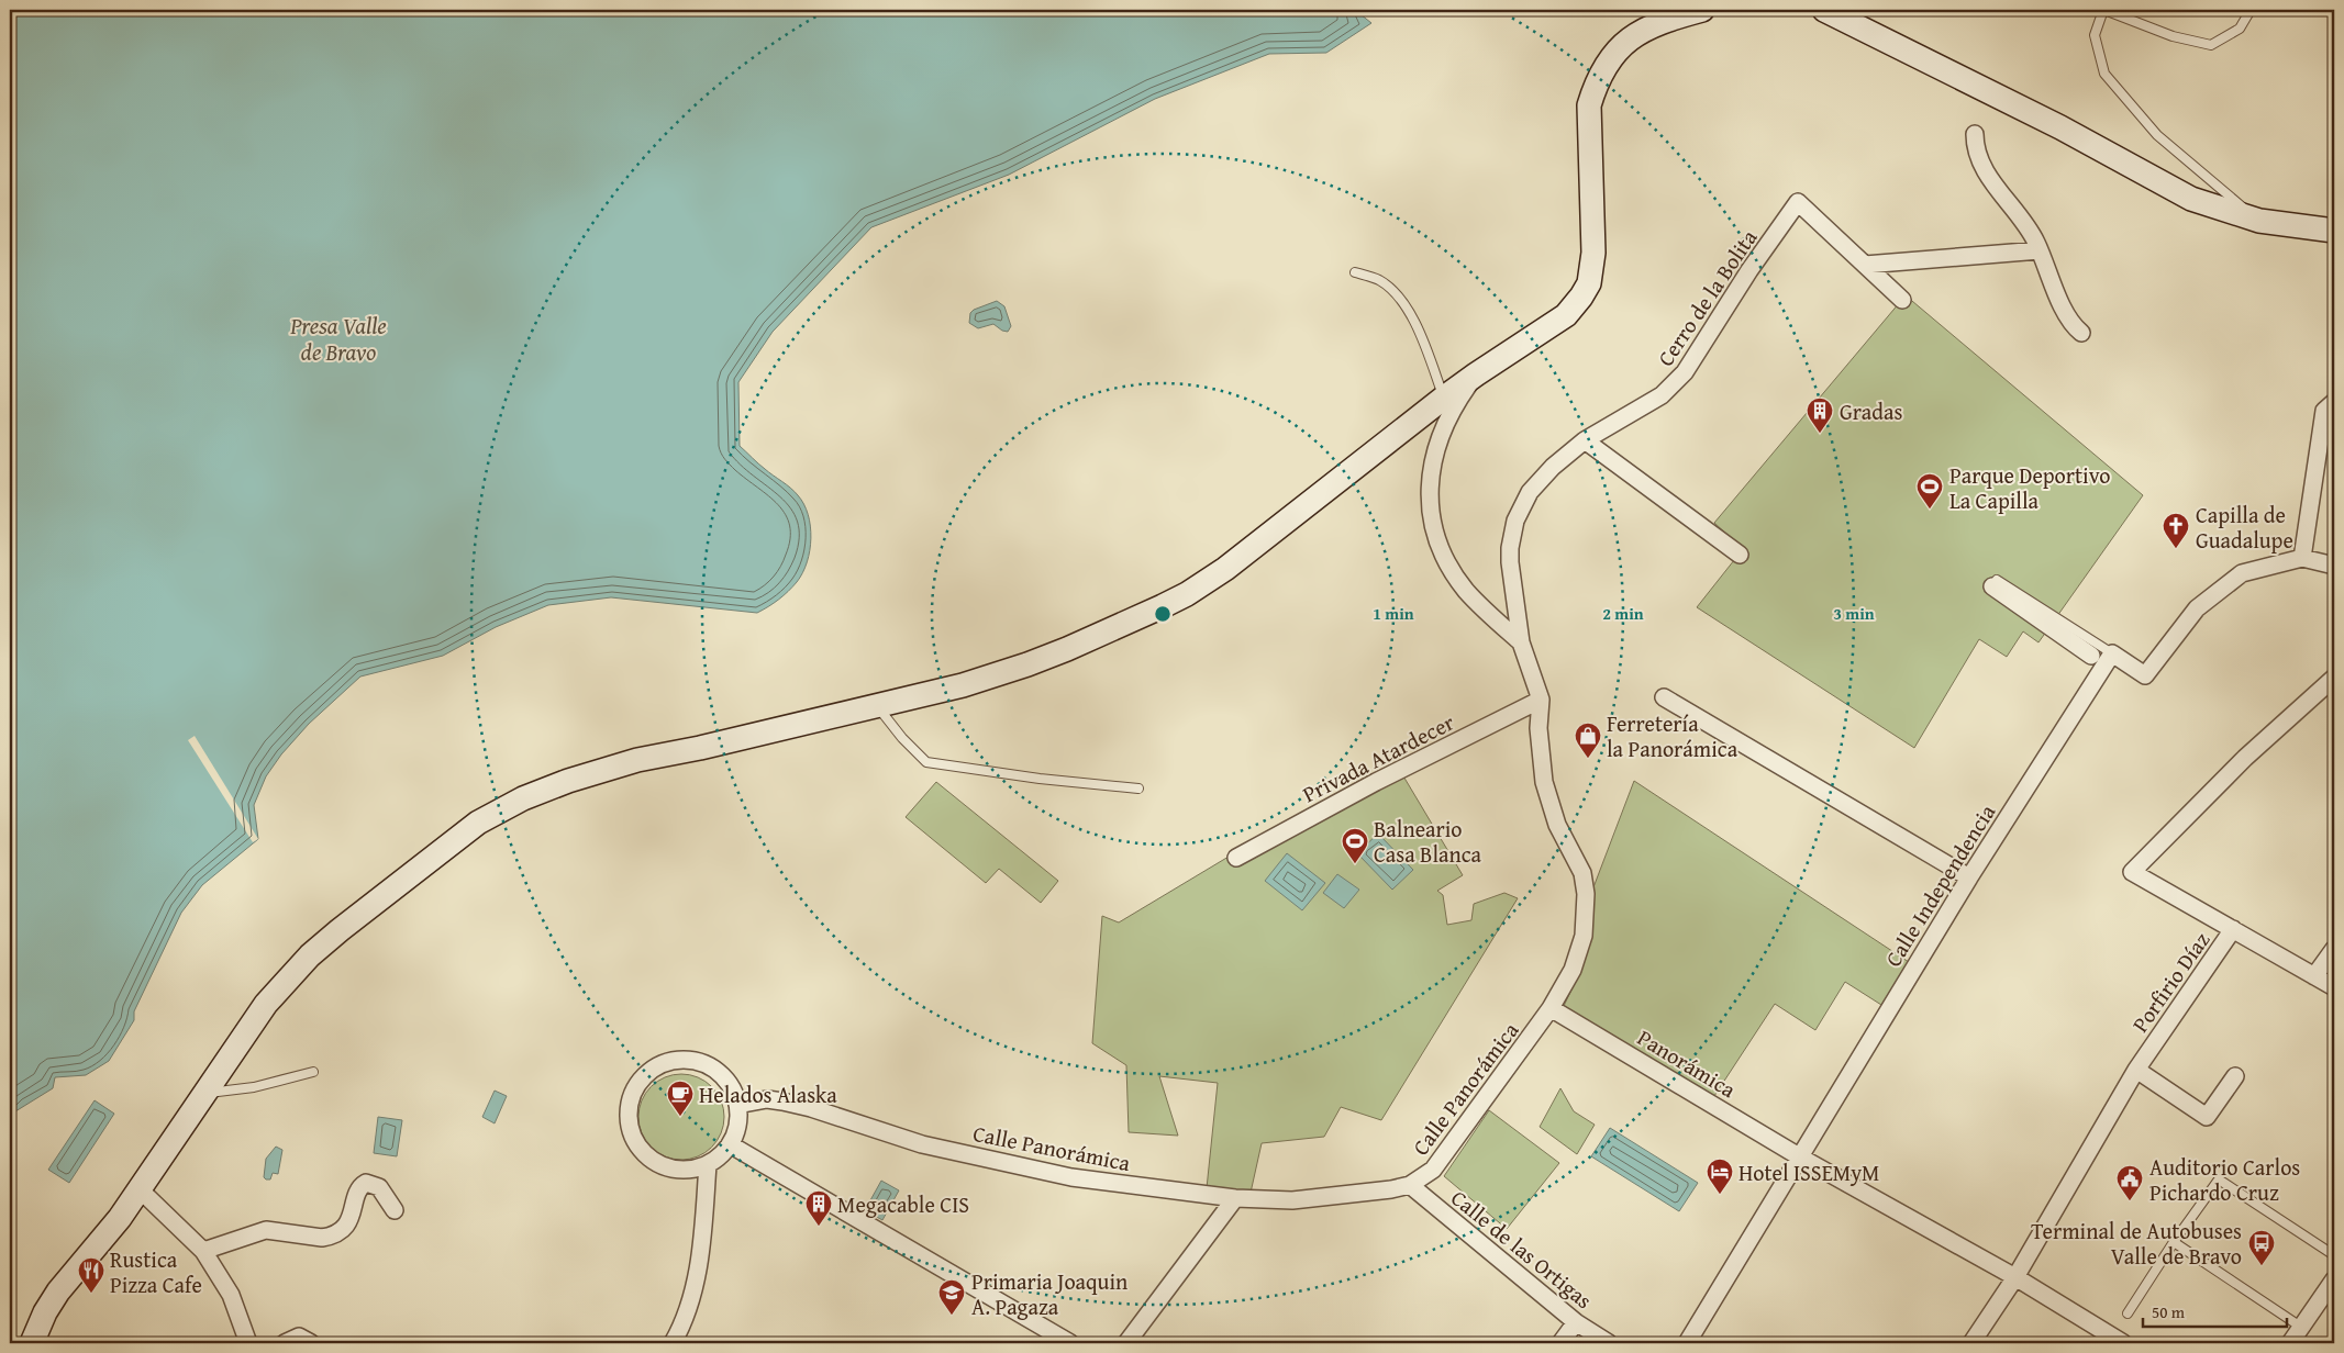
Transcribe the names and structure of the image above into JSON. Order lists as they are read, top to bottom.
{
  "streets": {
    "street": [
      "Cerro de la Bolita",
      "Privada Atardecer",
      "Calle Independencia",
      "Porfirio Díaz",
      "Panorámica",
      "Calle Panorámica",
      "Calle de las Ortigas"
    ]
  },
  "crossings": [
    ["Cerro de la Bolita", "Calle Panorámica"],
    ["Privada Atardecer", "Calle Panorámica"],
    ["Calle Independencia", "Panorámica"],
    ["Porfirio Díaz", "Panorámica"],
    ["Panorámica", "Calle Panorámica"],
    ["Calle Panorámica", "Calle de las Ortigas"]
  ],
  "water": ["Presa Valle de Bravo"],
  "places": {
    "building": ["Gradas", "Megacable CIS"],
    "sports": ["Parque Deportivo La Capilla", "Balneario Casa Blanca"],
    "church": ["Capilla de Guadalupe"],
    "shop": ["Ferretería la Panorámica"],
    "cafe": ["Helados Alaska"],
    "hotel": ["Hotel ISSEMyM"],
    "public building": ["Auditorio Carlos Pichardo Cruz"],
    "bus stop": ["Terminal de Autobuses Valle de Bravo"],
    "restaurant": ["Rustica Pizza Cafe"],
    "school or university": ["Primaria Joaquin A. Pagaza"]
  },
  "scale_bar": "50 m",
  "rings": ["1 min", "2 min", "3 min"]
}
